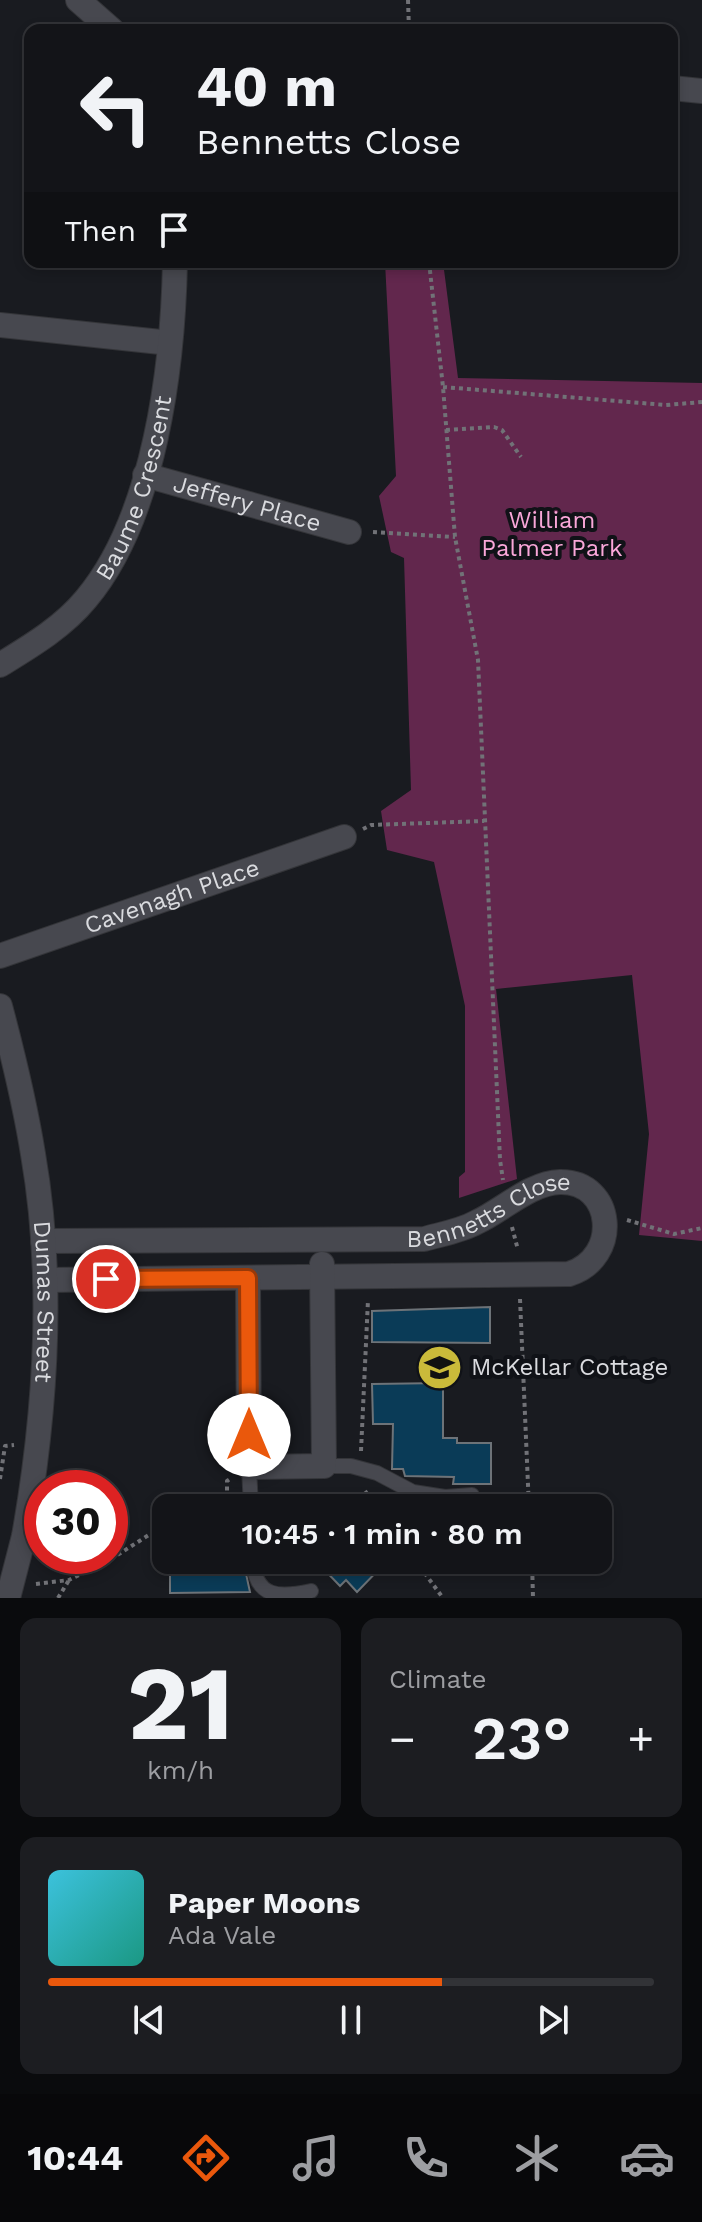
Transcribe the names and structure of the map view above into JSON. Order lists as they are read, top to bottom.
{
  "streets": {
    "street": [
      "Baume Crescent",
      "Jeffery Place",
      "Cavenagh Place",
      "Bennetts Close",
      "Dumas Street"
    ]
  },
  "crossings": [
    ["Baume Crescent", "Jeffery Place"],
    ["Bennetts Close", "Dumas Street"]
  ],
  "parks": ["William Palmer Park"],
  "places": {
    "school or university": ["McKellar Cottage"]
  },
  "page": {
    "turn": ["40 m", "Bennetts Close"],
    "then": "Then",
    "limit": "30",
    "trip": "10:45 · 1 min · 80 m",
    "tile": [
      ["21", "km/h"],
      "Climate"
    ],
    "heat": ["−", "23°", "+"],
    "song": ["Paper Moons", "Ada Vale"],
    "tabs": "10:44"
  }
}
